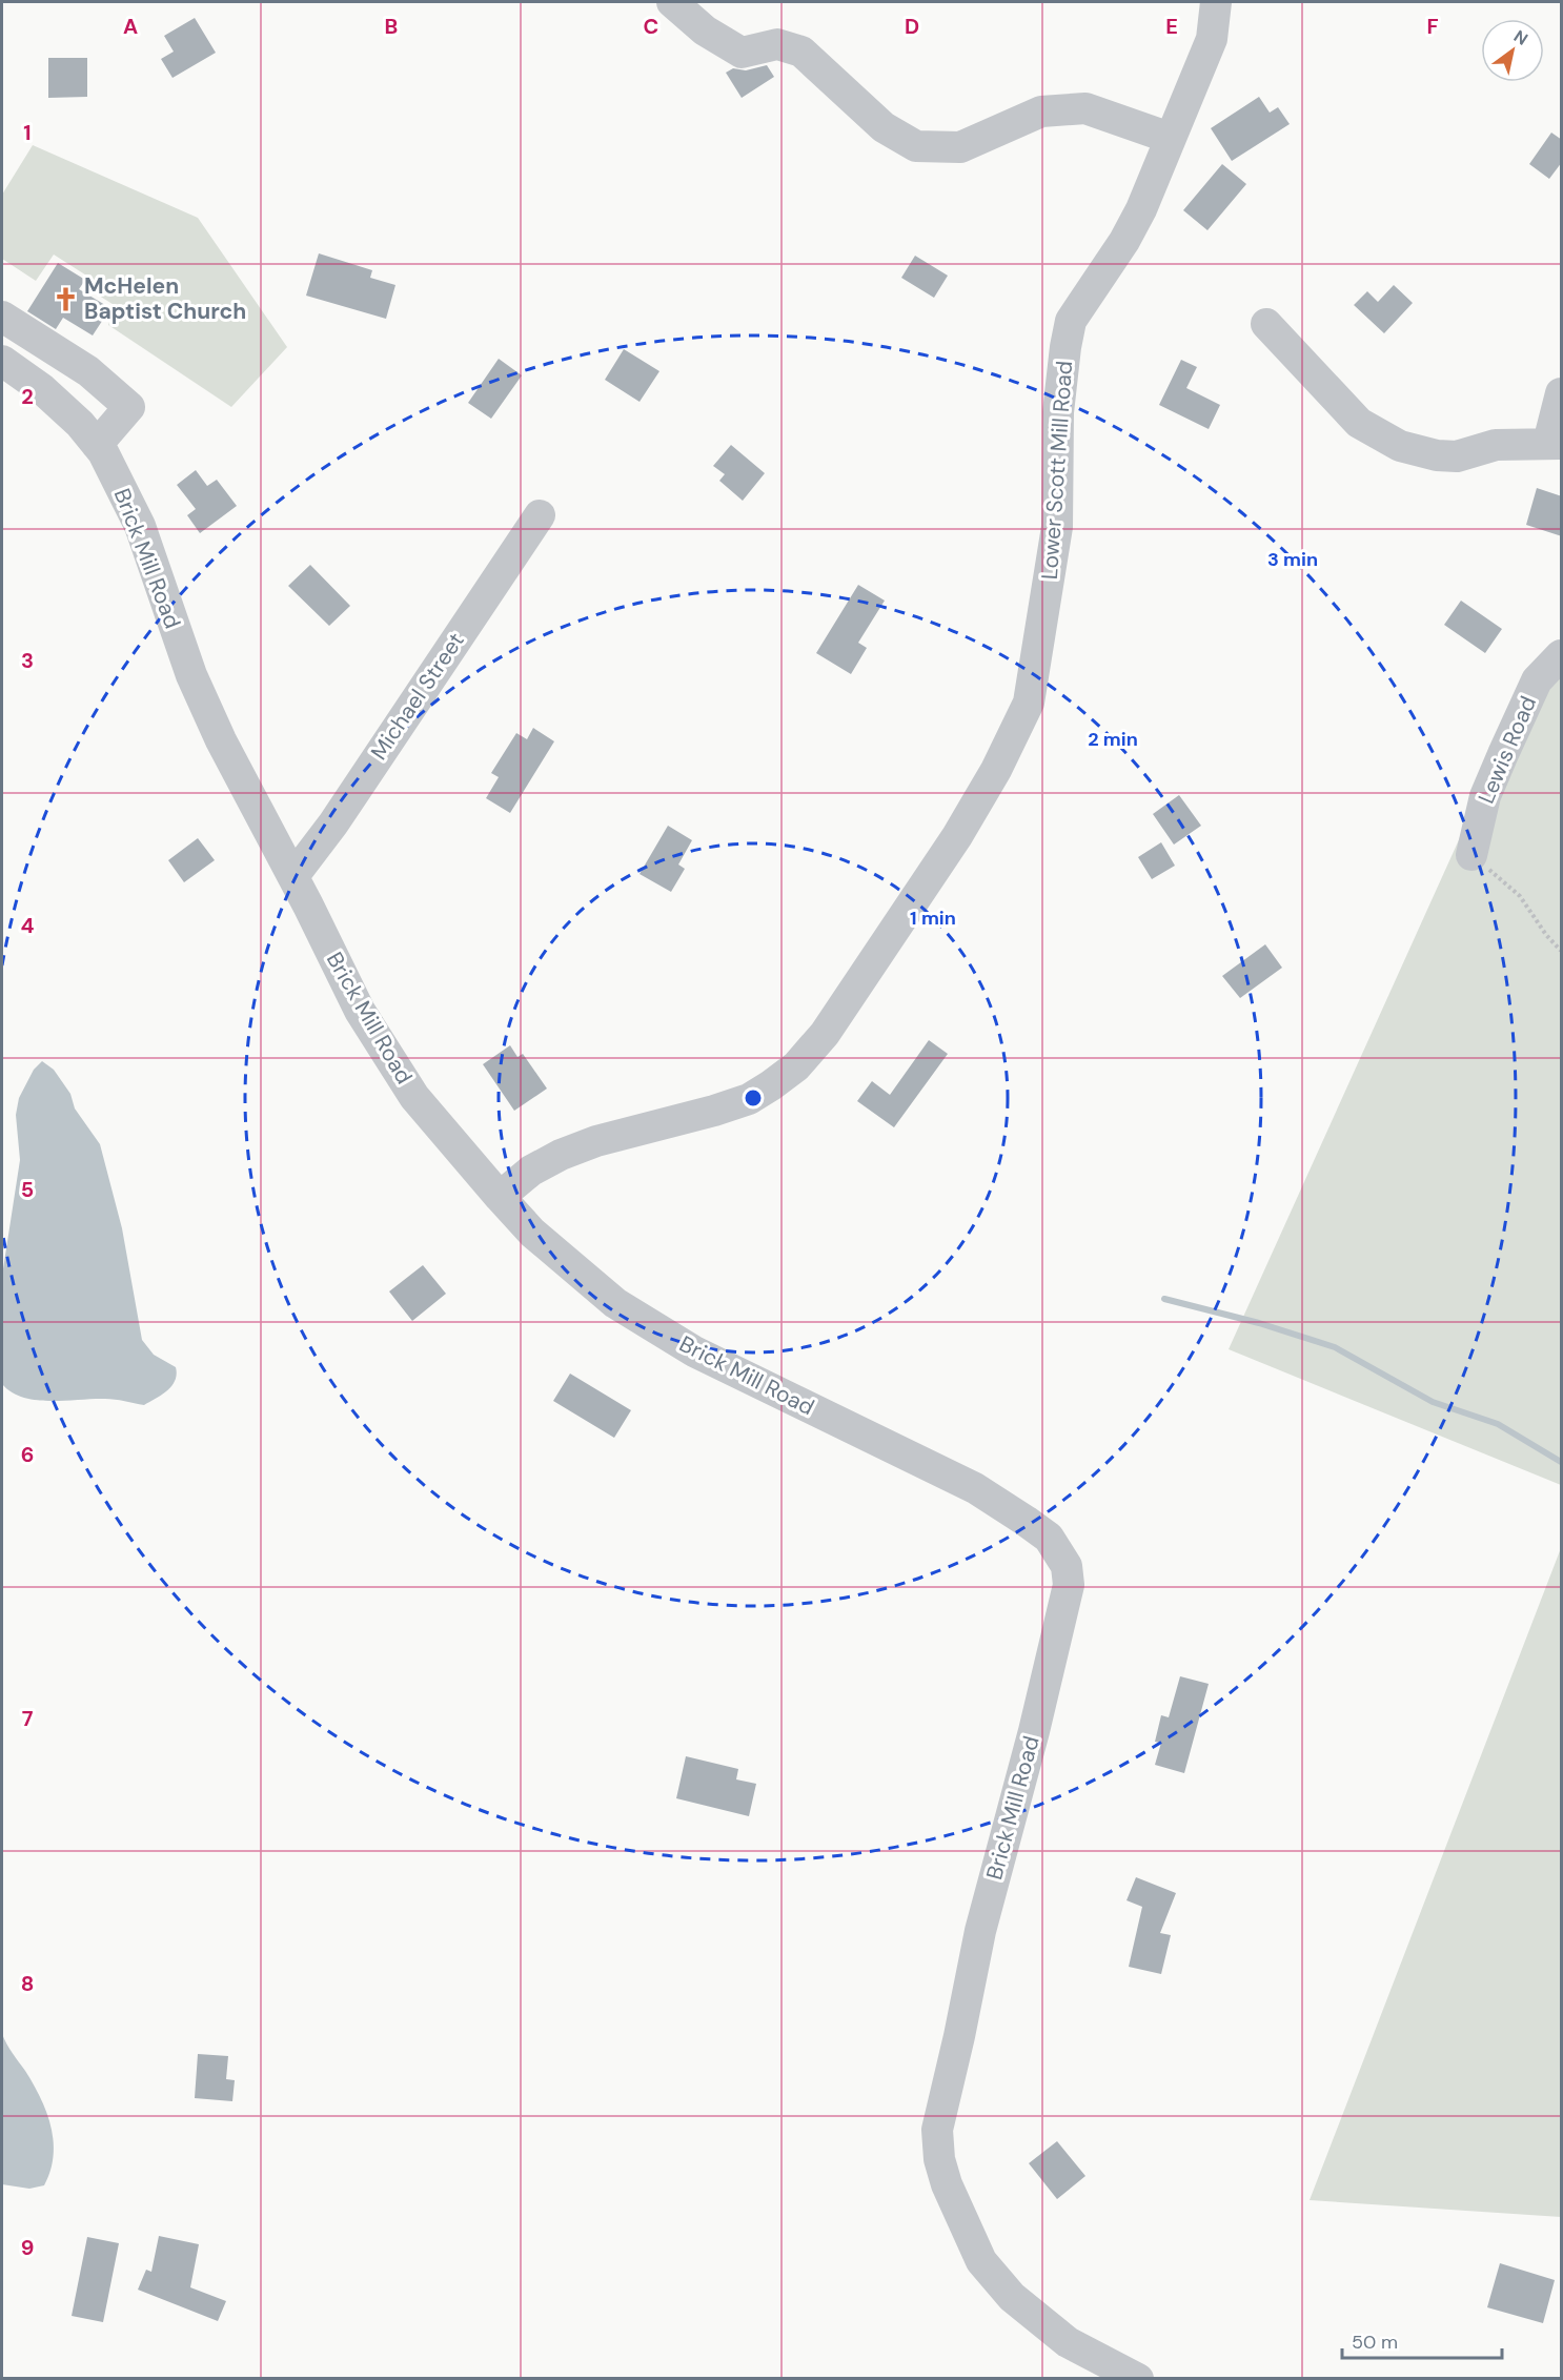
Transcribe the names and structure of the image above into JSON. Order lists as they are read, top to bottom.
{
  "streets": {
    "street": [
      "Lower Scott Mill Road",
      "Brick Mill Road",
      "Michael Street",
      "Lewis Road"
    ]
  },
  "crossings": [
    ["Lower Scott Mill Road", "Brick Mill Road"],
    ["Brick Mill Road", "Michael Street"]
  ],
  "places": {
    "church": ["McHelen Baptist Church"]
  },
  "scale_bar": "50 m",
  "north": "top right",
  "grid": {
    "columns": [
      "A",
      "B",
      "C",
      "D",
      "E",
      "F"
    ],
    "rows": [
      "1",
      "2",
      "3",
      "4",
      "5",
      "6",
      "7",
      "8",
      "9"
    ]
  },
  "rings": ["3 min", "2 min", "1 min"]
}
